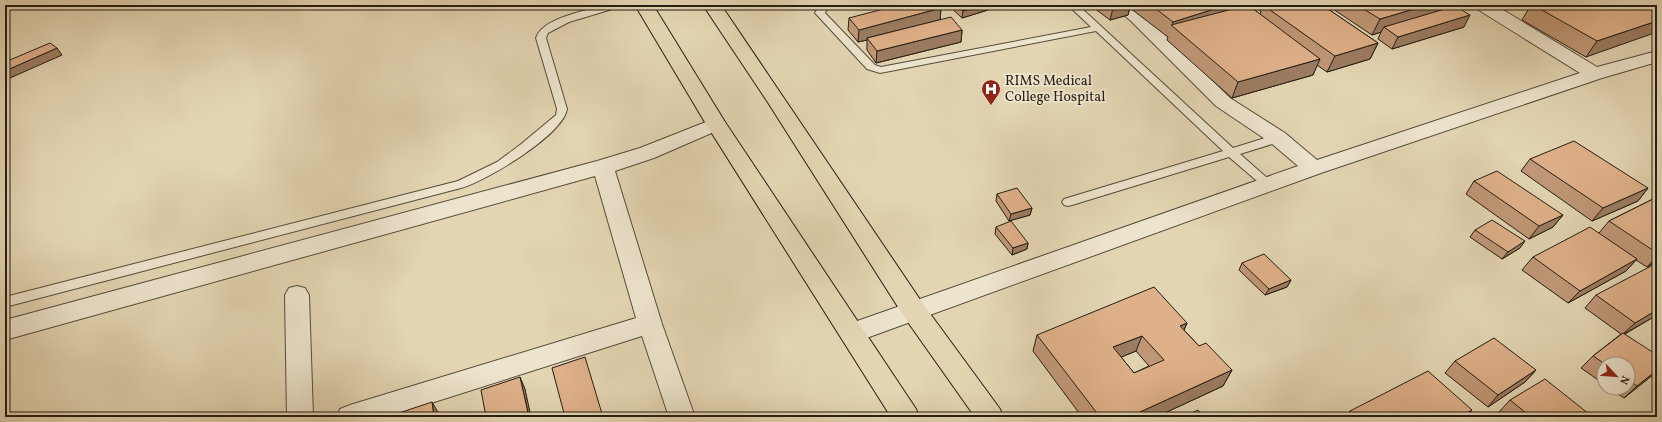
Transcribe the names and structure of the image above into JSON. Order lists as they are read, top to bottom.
{
  "places": {
    "hospital": ["RIMS Medical College Hospital"]
  },
  "north": "bottom right"
}
